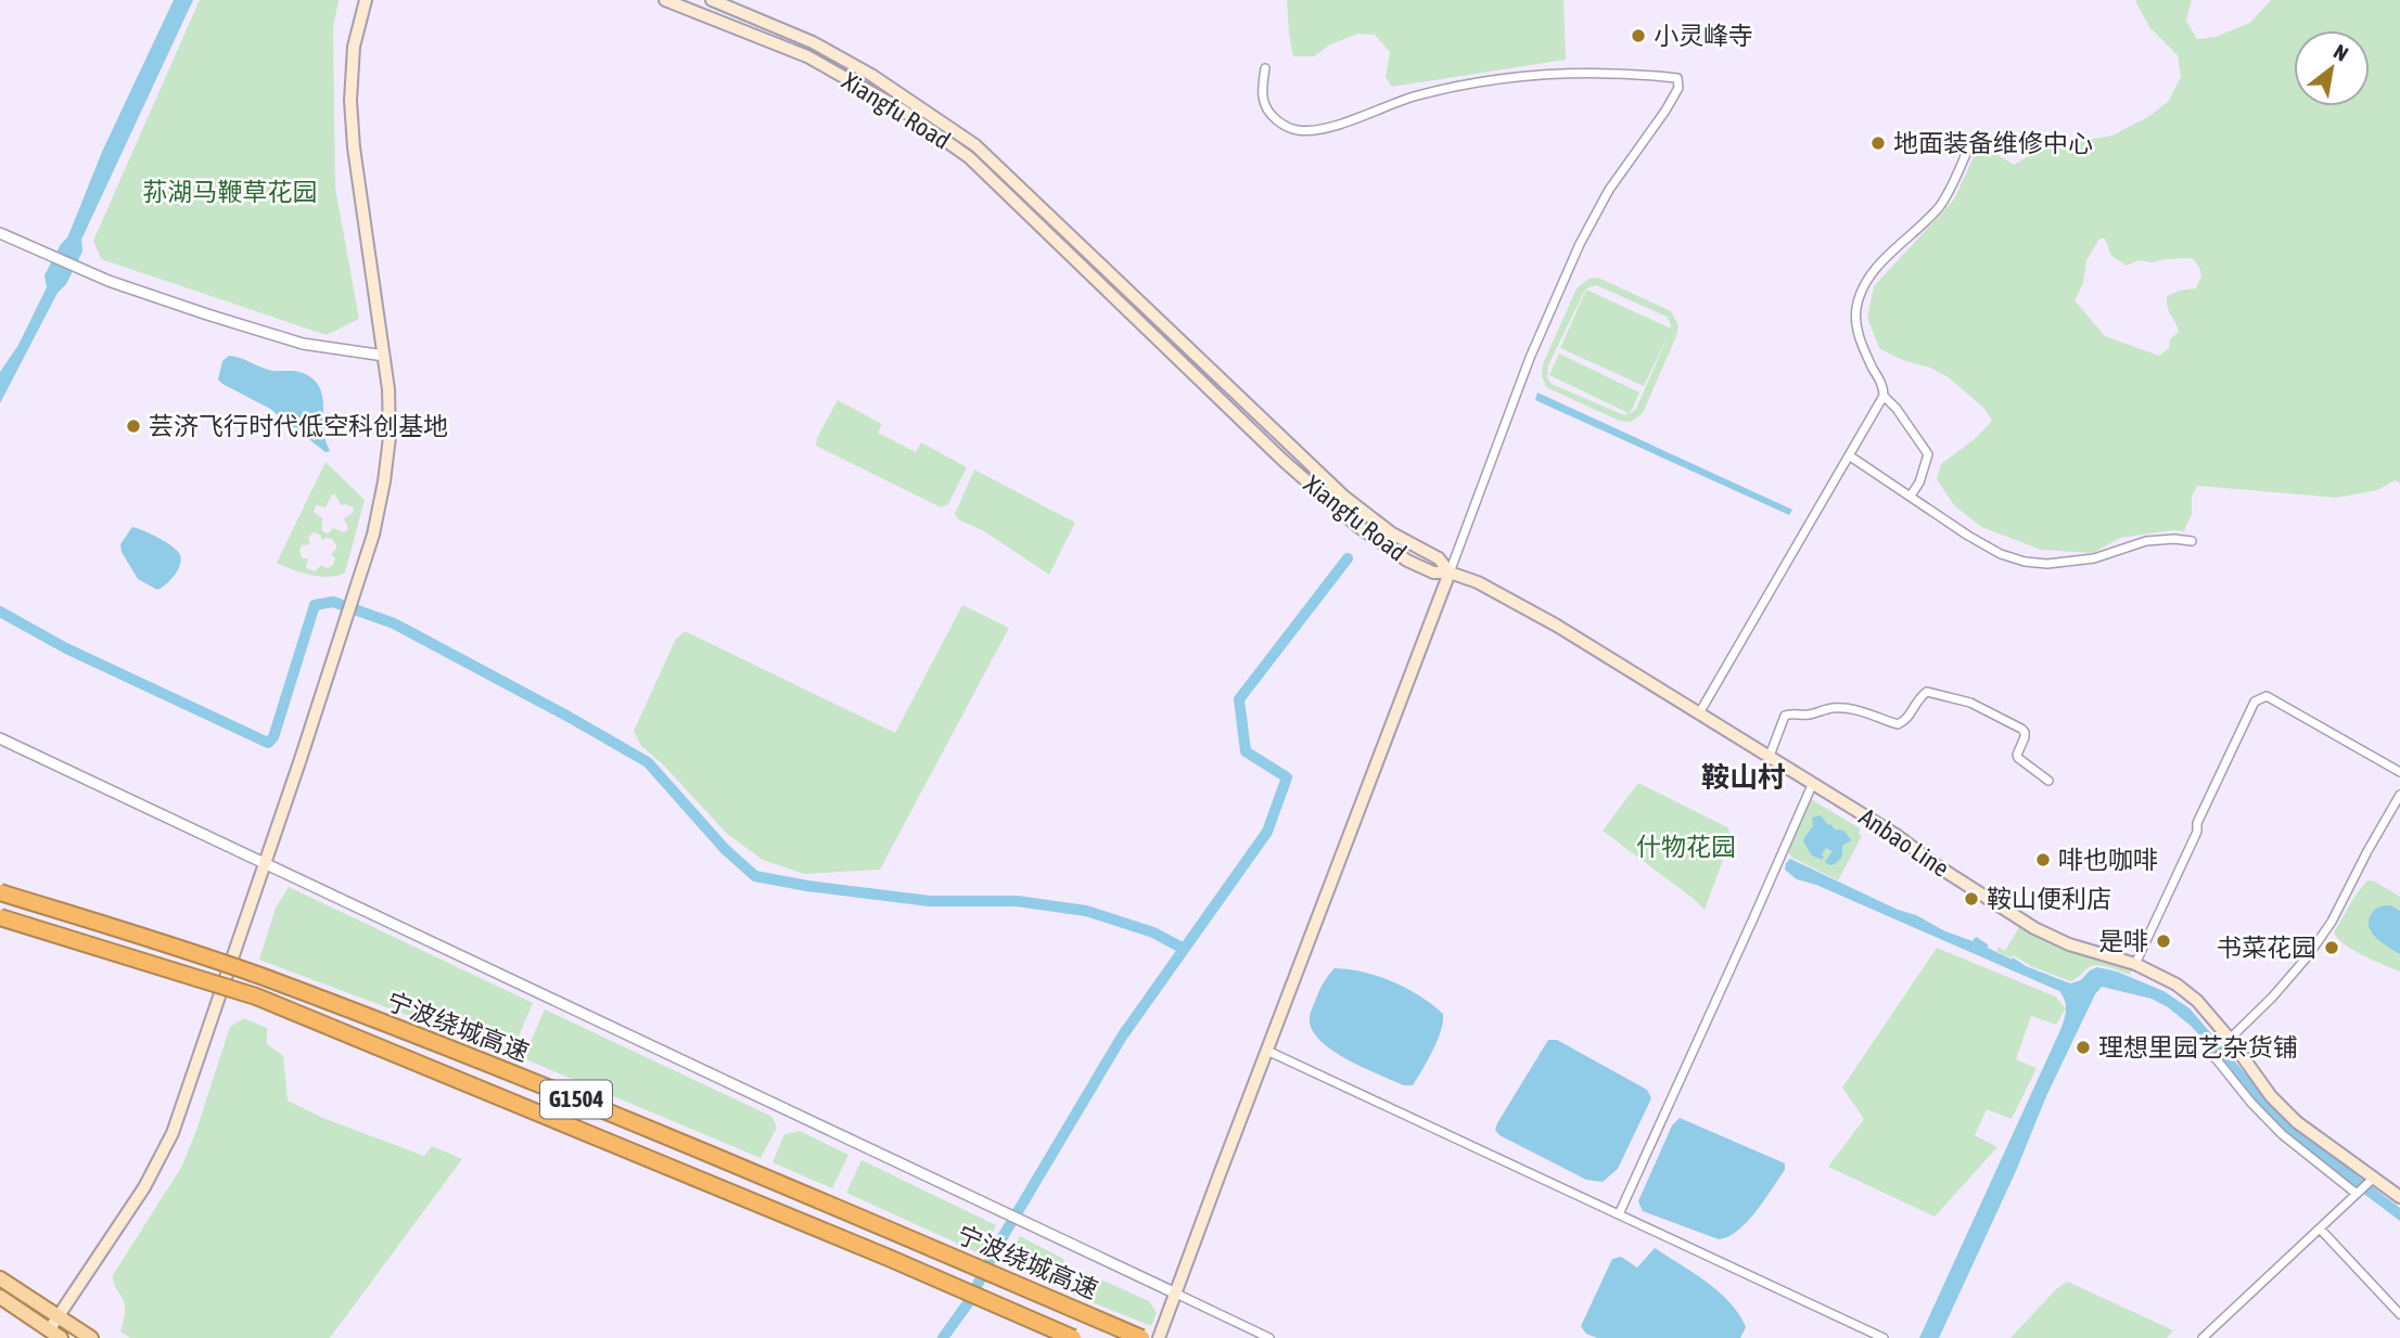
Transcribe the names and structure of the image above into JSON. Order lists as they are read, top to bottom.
{
  "streets": {
    "highway": ["宁波绕城高速", "G1504"],
    "main road": ["Xiangfu Road", "Anbao Line"]
  },
  "crossings": [
    ["Xiangfu Road", "Anbao Line"]
  ],
  "districts": ["鞍山村"],
  "parks": ["荪湖马鞭草花园", "什物花园"],
  "places": [
    "小灵峰寺",
    "地面装备维修中心",
    "芸济飞行时代低空科创基地",
    "啡也咖啡",
    "鞍山便利店",
    "是啡",
    "书菜花园",
    "理想里园艺杂货铺"
  ],
  "north": "top right"
}
